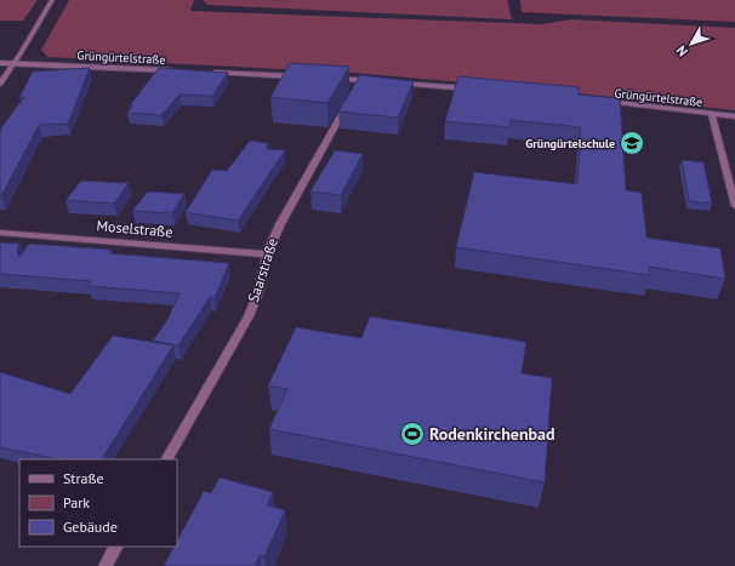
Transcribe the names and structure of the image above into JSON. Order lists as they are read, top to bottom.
{
  "streets": {
    "street": ["Grüngürtelstraße", "Moselstraße", "Saarstraße"]
  },
  "crossings": [
    ["Moselstraße", "Saarstraße"]
  ],
  "places": {
    "school or university": ["Grüngürtelschule"],
    "sports": ["Rodenkirchenbad"]
  },
  "legend": ["Straße", "Park", "Gebäude"],
  "north": "bottom left"
}
